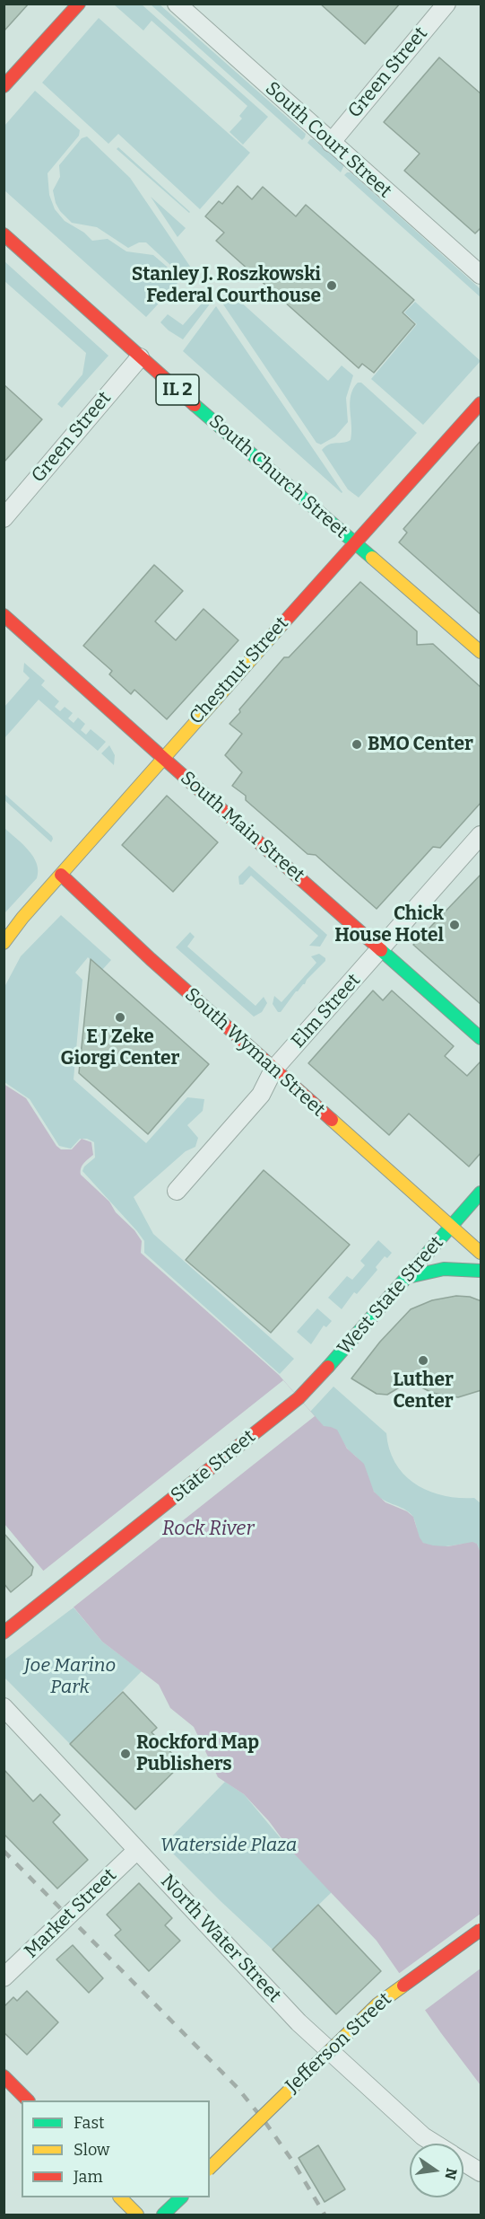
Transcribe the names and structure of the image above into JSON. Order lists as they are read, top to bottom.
{
  "streets": {
    "main road": [
      "IL 2",
      "South Church Street",
      "Chestnut Street",
      "South Main Street",
      "South Wyman Street",
      "West State Street",
      "State Street",
      "Jefferson Street"
    ],
    "street": [
      "Green Street",
      "South Court Street",
      "Elm Street",
      "Market Street",
      "North Water Street"
    ]
  },
  "crossings": [
    ["Green Street", "South Court Street"],
    ["Green Street", "South Church Street"],
    ["South Church Street", "Chestnut Street"],
    ["Chestnut Street", "South Main Street"],
    ["Chestnut Street", "South Wyman Street"],
    ["South Main Street", "Elm Street"],
    ["Elm Street", "South Wyman Street"],
    ["South Wyman Street", "West State Street"],
    ["West State Street", "State Street"],
    ["Market Street", "North Water Street"]
  ],
  "water": ["Rock River"],
  "parks": ["Joe Marino Park", "Waterside Plaza"],
  "places": [
    "Stanley J. Roszkowski Federal Courthouse",
    "BMO Center",
    "Chick House Hotel",
    "E J Zeke Giorgi Center",
    "Luther Center",
    "Rockford Map Publishers"
  ],
  "legend": ["Fast", "Slow", "Jam"],
  "north": "right"
}
